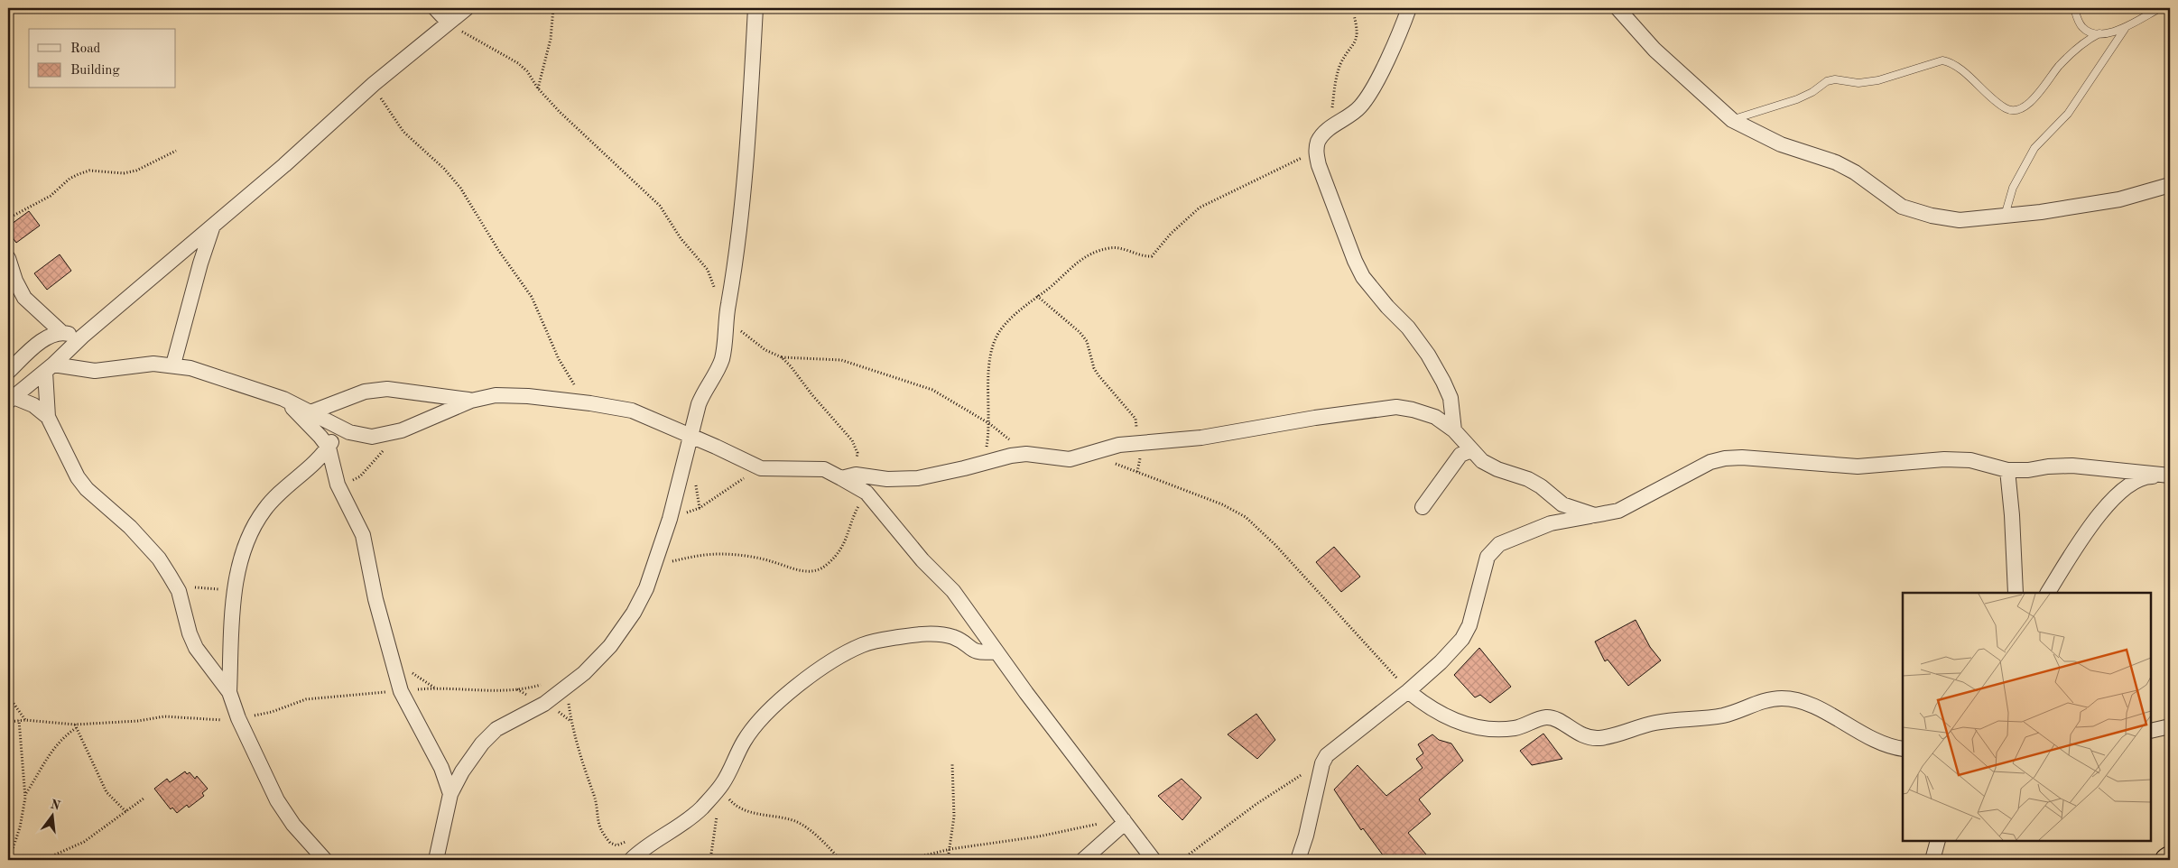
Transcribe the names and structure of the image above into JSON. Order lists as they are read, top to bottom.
{
  "legend": ["Road", "Building"],
  "north": "top"
}
